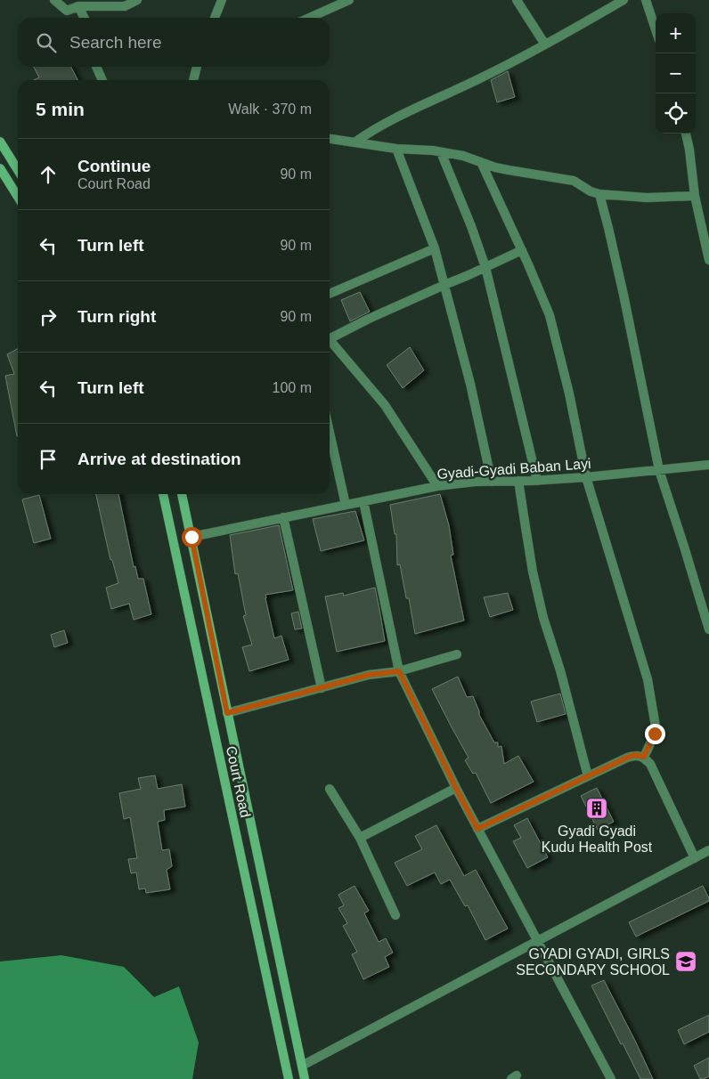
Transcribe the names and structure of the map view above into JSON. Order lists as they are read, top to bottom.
{
  "streets": {
    "main road": ["Court Road"],
    "street": ["Gyadi-Gyadi Baban Layi"]
  },
  "crossings": [
    ["Gyadi-Gyadi Baban Layi", "Court Road"]
  ],
  "places": {
    "building": ["Gyadi Gyadi Kudu Health Post"],
    "school or university": ["GYADI GYADI, GIRLS SECONDARY SCHOOL"]
  },
  "page": {
    "map_buttons": ["+", "−"],
    "search": "Search here",
    "heading": ["5 min", "Walk · 370 m"],
    "list": [
      ["Continue", "Court Road", "90 m"],
      ["Turn left", "90 m"],
      ["Turn right", "90 m"],
      ["Turn left", "100 m"],
      "Arrive at destination"
    ]
  }
}
